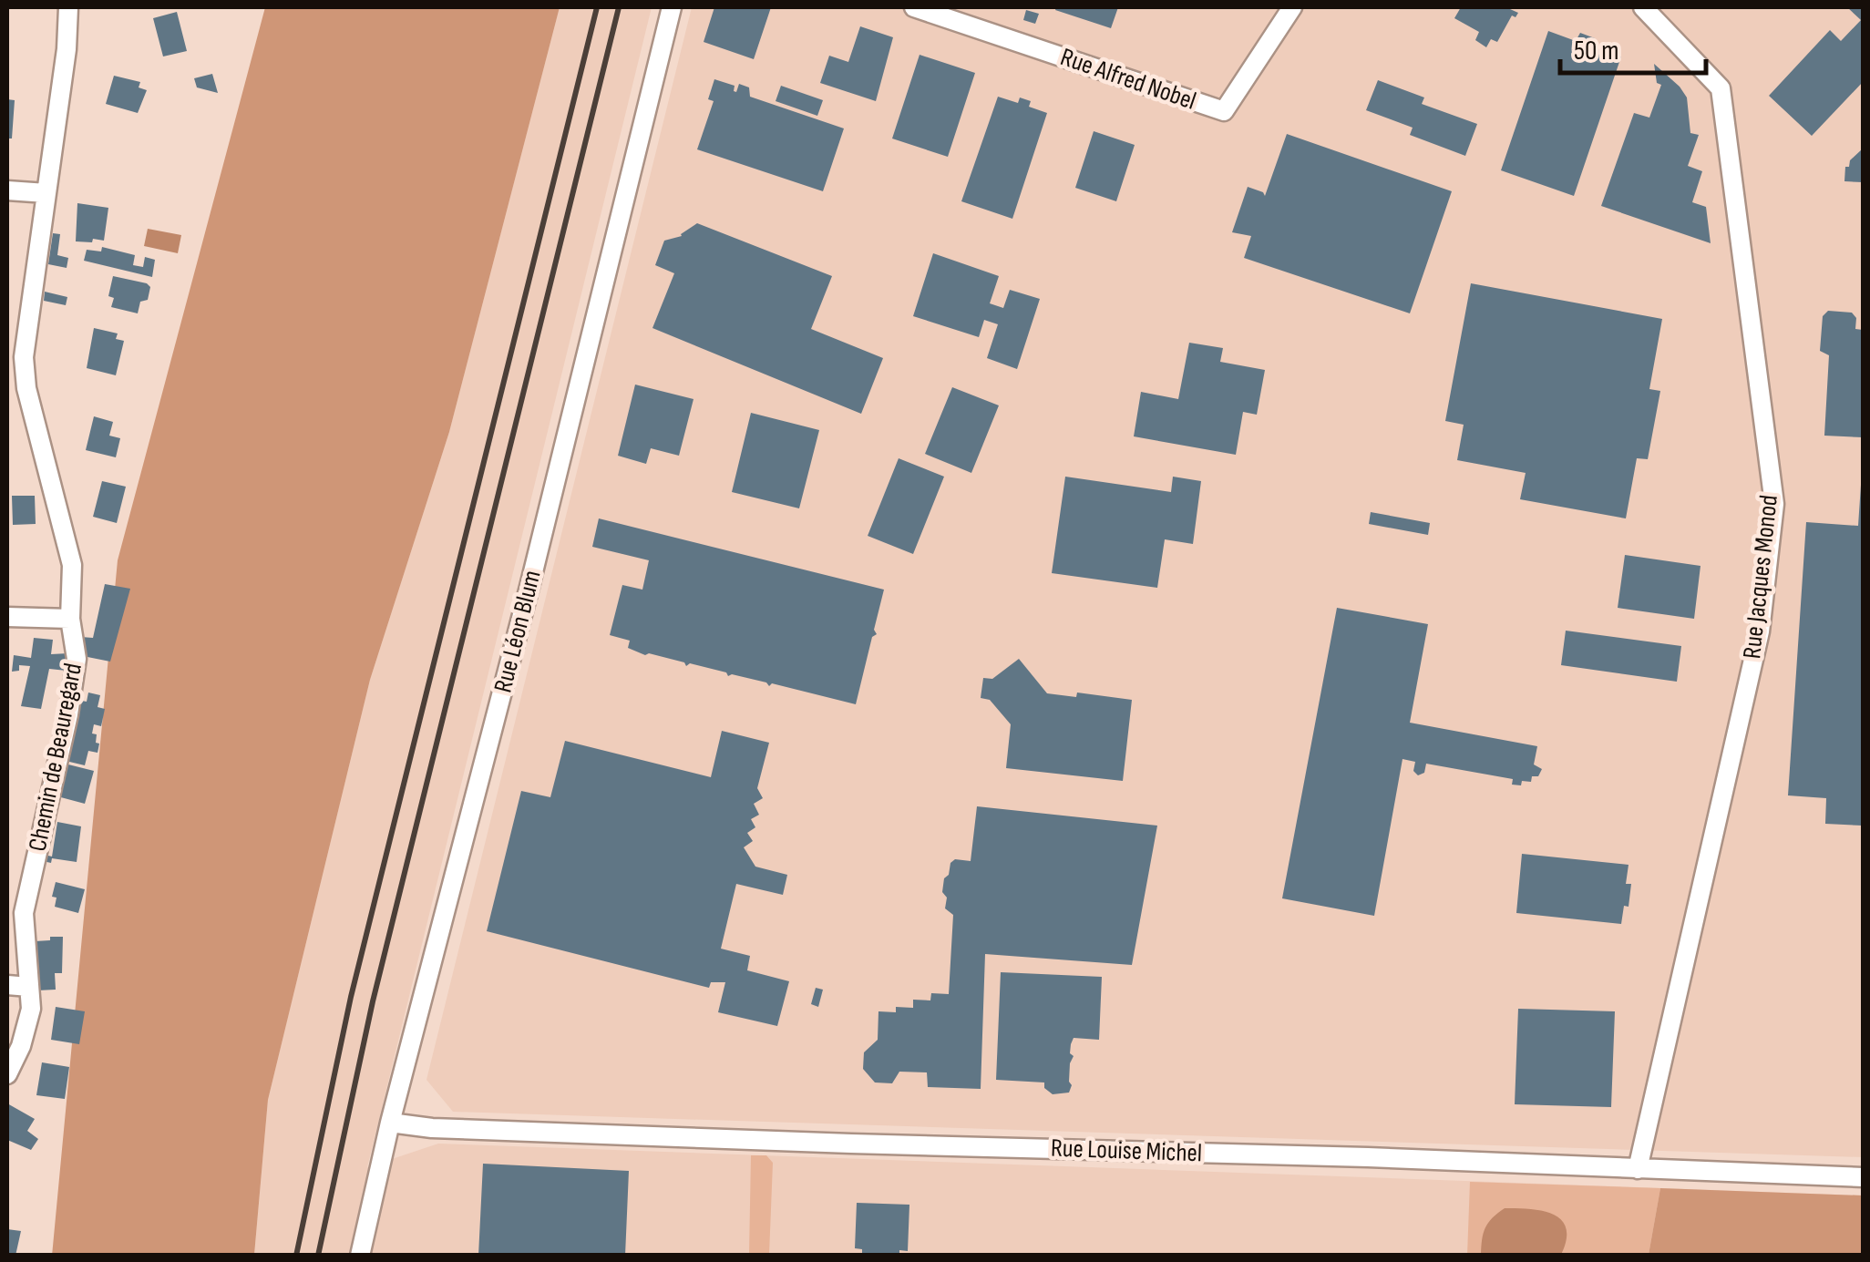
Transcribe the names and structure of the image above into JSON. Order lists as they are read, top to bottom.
{
  "streets": {
    "street": [
      "Rue Alfred Nobel",
      "Rue Jacques Monod",
      "Rue Léon Blum",
      "Chemin de Beauregard",
      "Rue Louise Michel"
    ]
  },
  "crossings": [
    ["Rue Jacques Monod", "Rue Louise Michel"],
    ["Rue Léon Blum", "Rue Louise Michel"]
  ],
  "scale_bar": "50 m"
}
